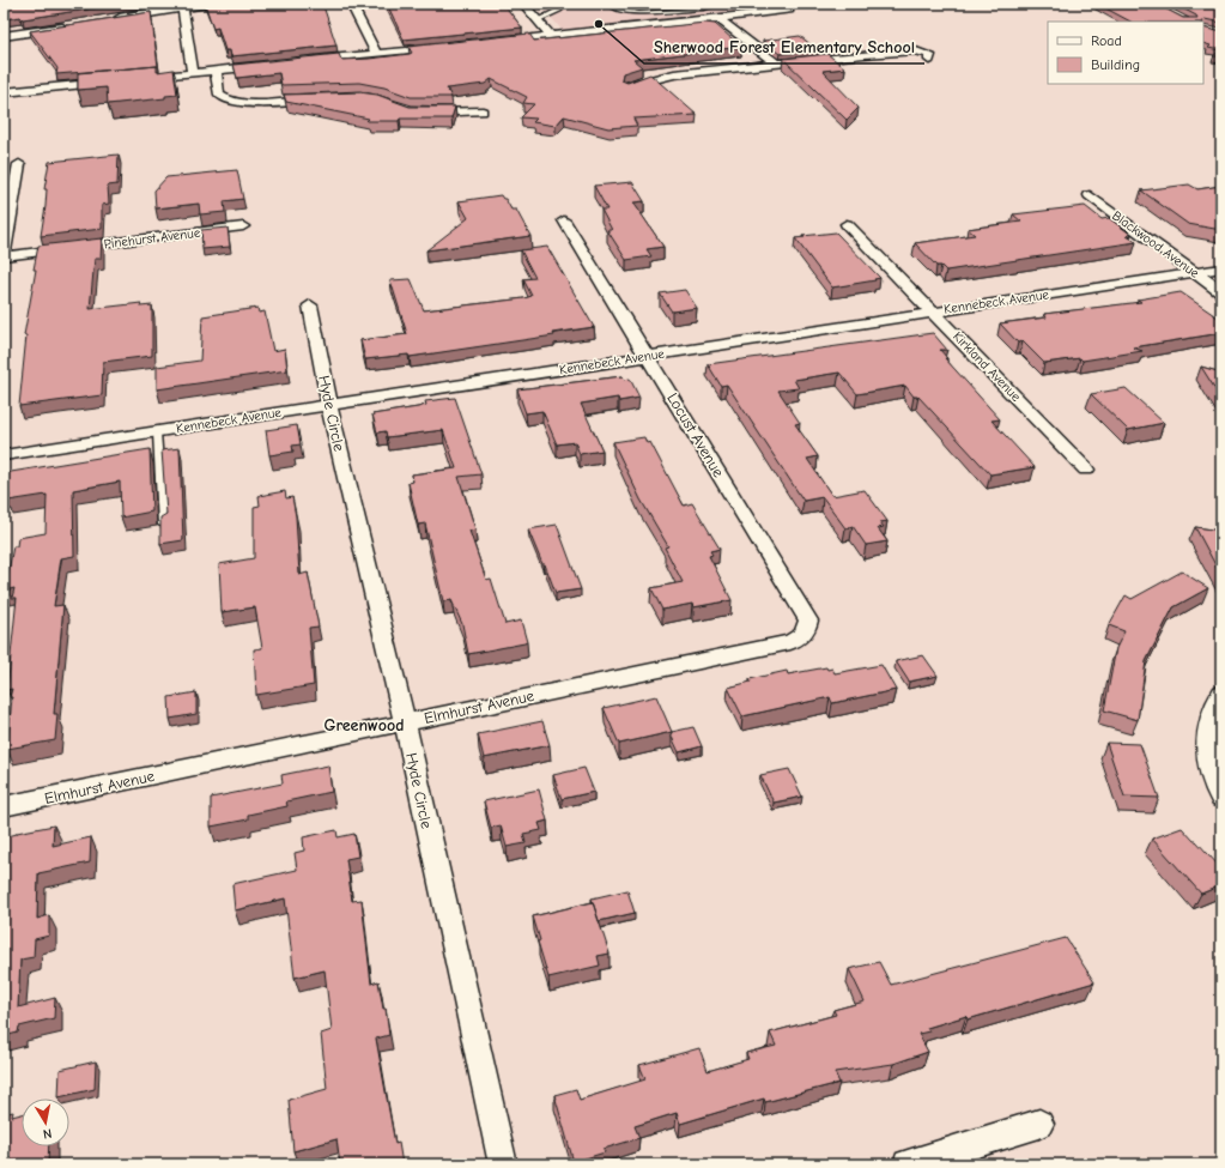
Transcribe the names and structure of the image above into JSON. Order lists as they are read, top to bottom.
{
  "streets": {
    "street": [
      "Pinehurst Avenue",
      "Blackwood Avenue",
      "Kennebeck Avenue",
      "Kirkland Avenue",
      "Hyde Circle",
      "Locust Avenue",
      "Elmhurst Avenue"
    ]
  },
  "crossings": [
    ["Blackwood Avenue", "Kennebeck Avenue"],
    ["Kennebeck Avenue", "Kirkland Avenue"],
    ["Kennebeck Avenue", "Hyde Circle"],
    ["Kennebeck Avenue", "Locust Avenue"],
    ["Hyde Circle", "Elmhurst Avenue"],
    ["Locust Avenue", "Elmhurst Avenue"]
  ],
  "districts": ["Greenwood"],
  "places": ["Sherwood Forest Elementary School"],
  "legend": ["Road", "Building"],
  "north": "bottom"
}
